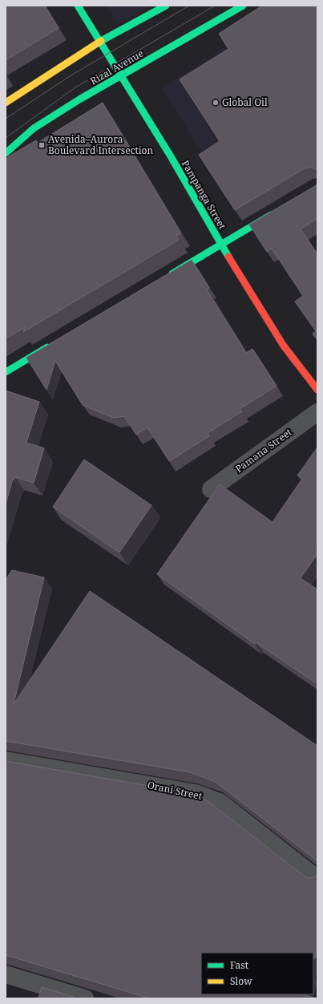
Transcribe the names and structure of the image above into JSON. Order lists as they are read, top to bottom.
{
  "streets": {
    "street": [
      "Rizal Avenue",
      "Pampanga Street",
      "Pamana Street",
      "Orani Street"
    ]
  },
  "crossings": [
    ["Rizal Avenue", "Pampanga Street"]
  ],
  "places": {
    "other": ["Global Oil"],
    "transit": ["Avenida–Aurora Boulevard Intersection"]
  },
  "legend": ["Fast", "Slow"]
}
